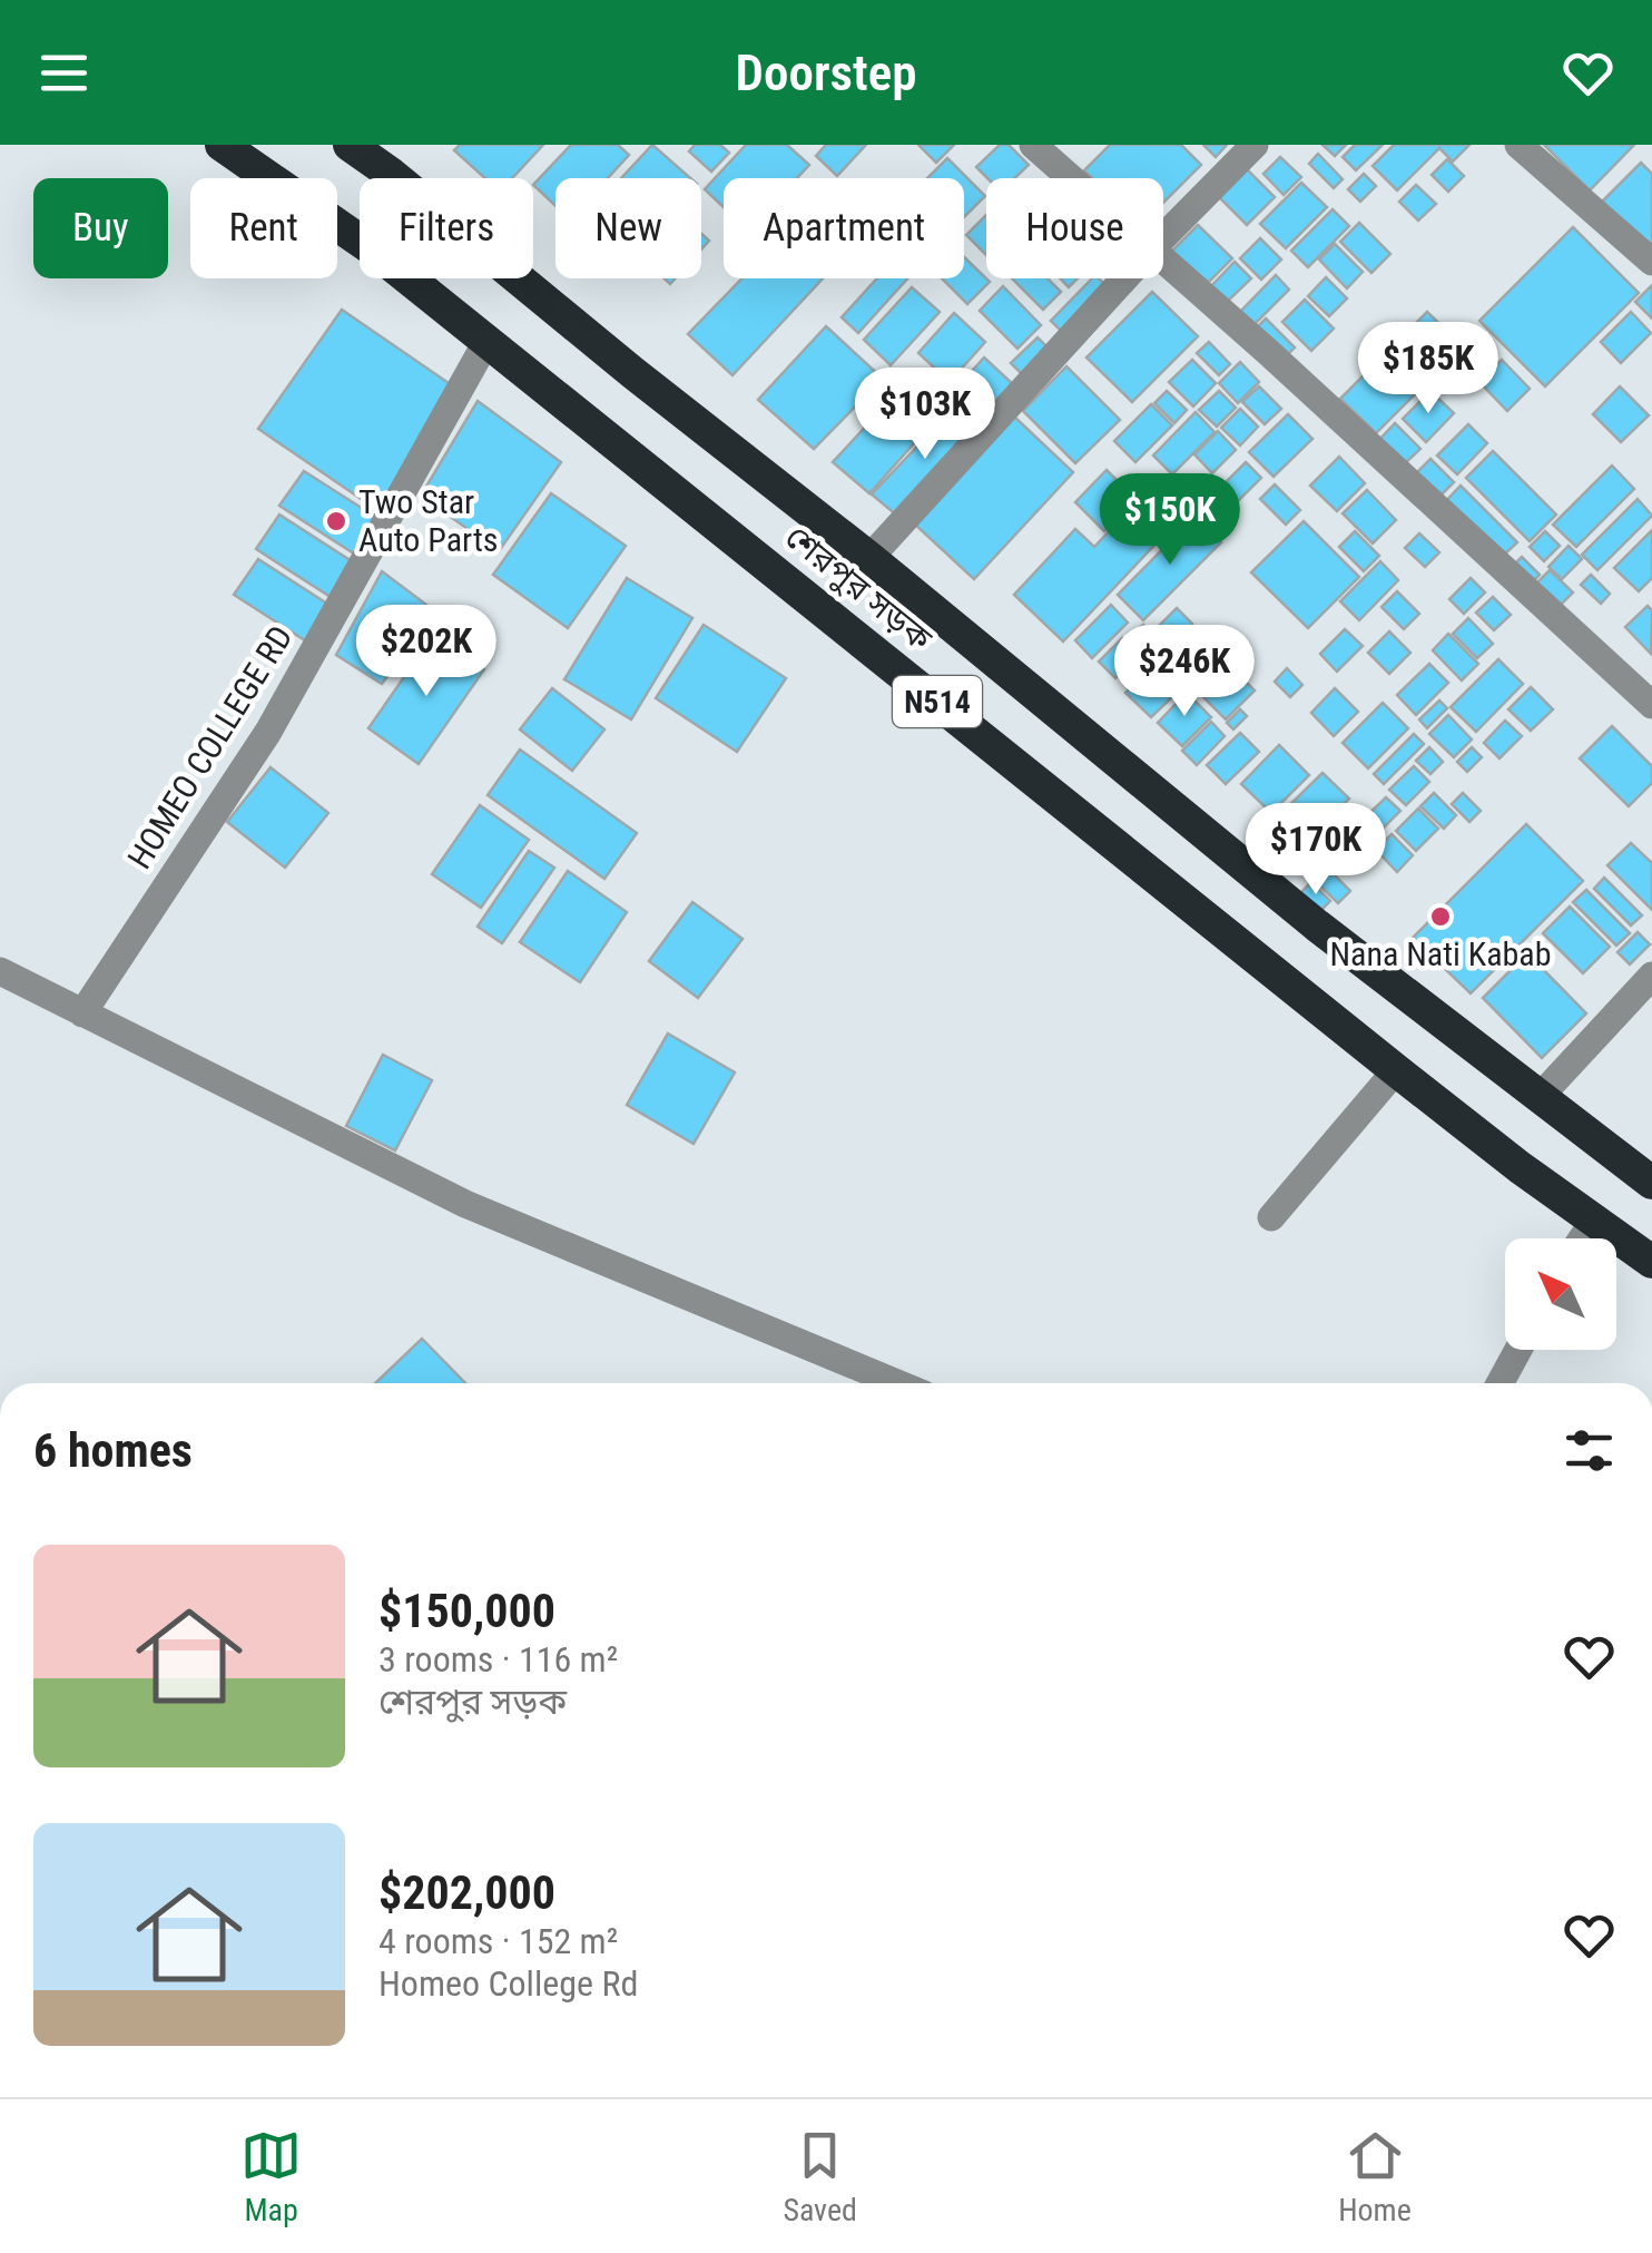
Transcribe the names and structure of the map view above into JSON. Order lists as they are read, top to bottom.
{
  "streets": {
    "highway": ["শেরপুর সড়ক", "N514"],
    "street": ["HOMEO COLLEGE RD"]
  },
  "crossings": [
    ["শেরপুর সড়ক", "HOMEO COLLEGE RD"]
  ],
  "places": ["Two Star Auto Parts", "Nana Nati Kabab"],
  "north": "top left",
  "page": {
    "header": "Doorstep",
    "chip": [
      "Buy",
      "Rent",
      "Filters",
      "New",
      "Apartment",
      "House"
    ],
    "price": [
      "$185K",
      "$103K",
      "$150K",
      "$202K",
      "$246K",
      "$170K"
    ],
    "heading": "6 homes",
    "list": [
      {
        "name": "$150,000",
        "note": "3 rooms · 116 m² · শেরপুর সড়ক"
      },
      {
        "name": "$202,000",
        "note": "4 rooms · 152 m² · Homeo College Rd"
      }
    ],
    "tabs": ["Map", "Saved", "Home"]
  }
}
